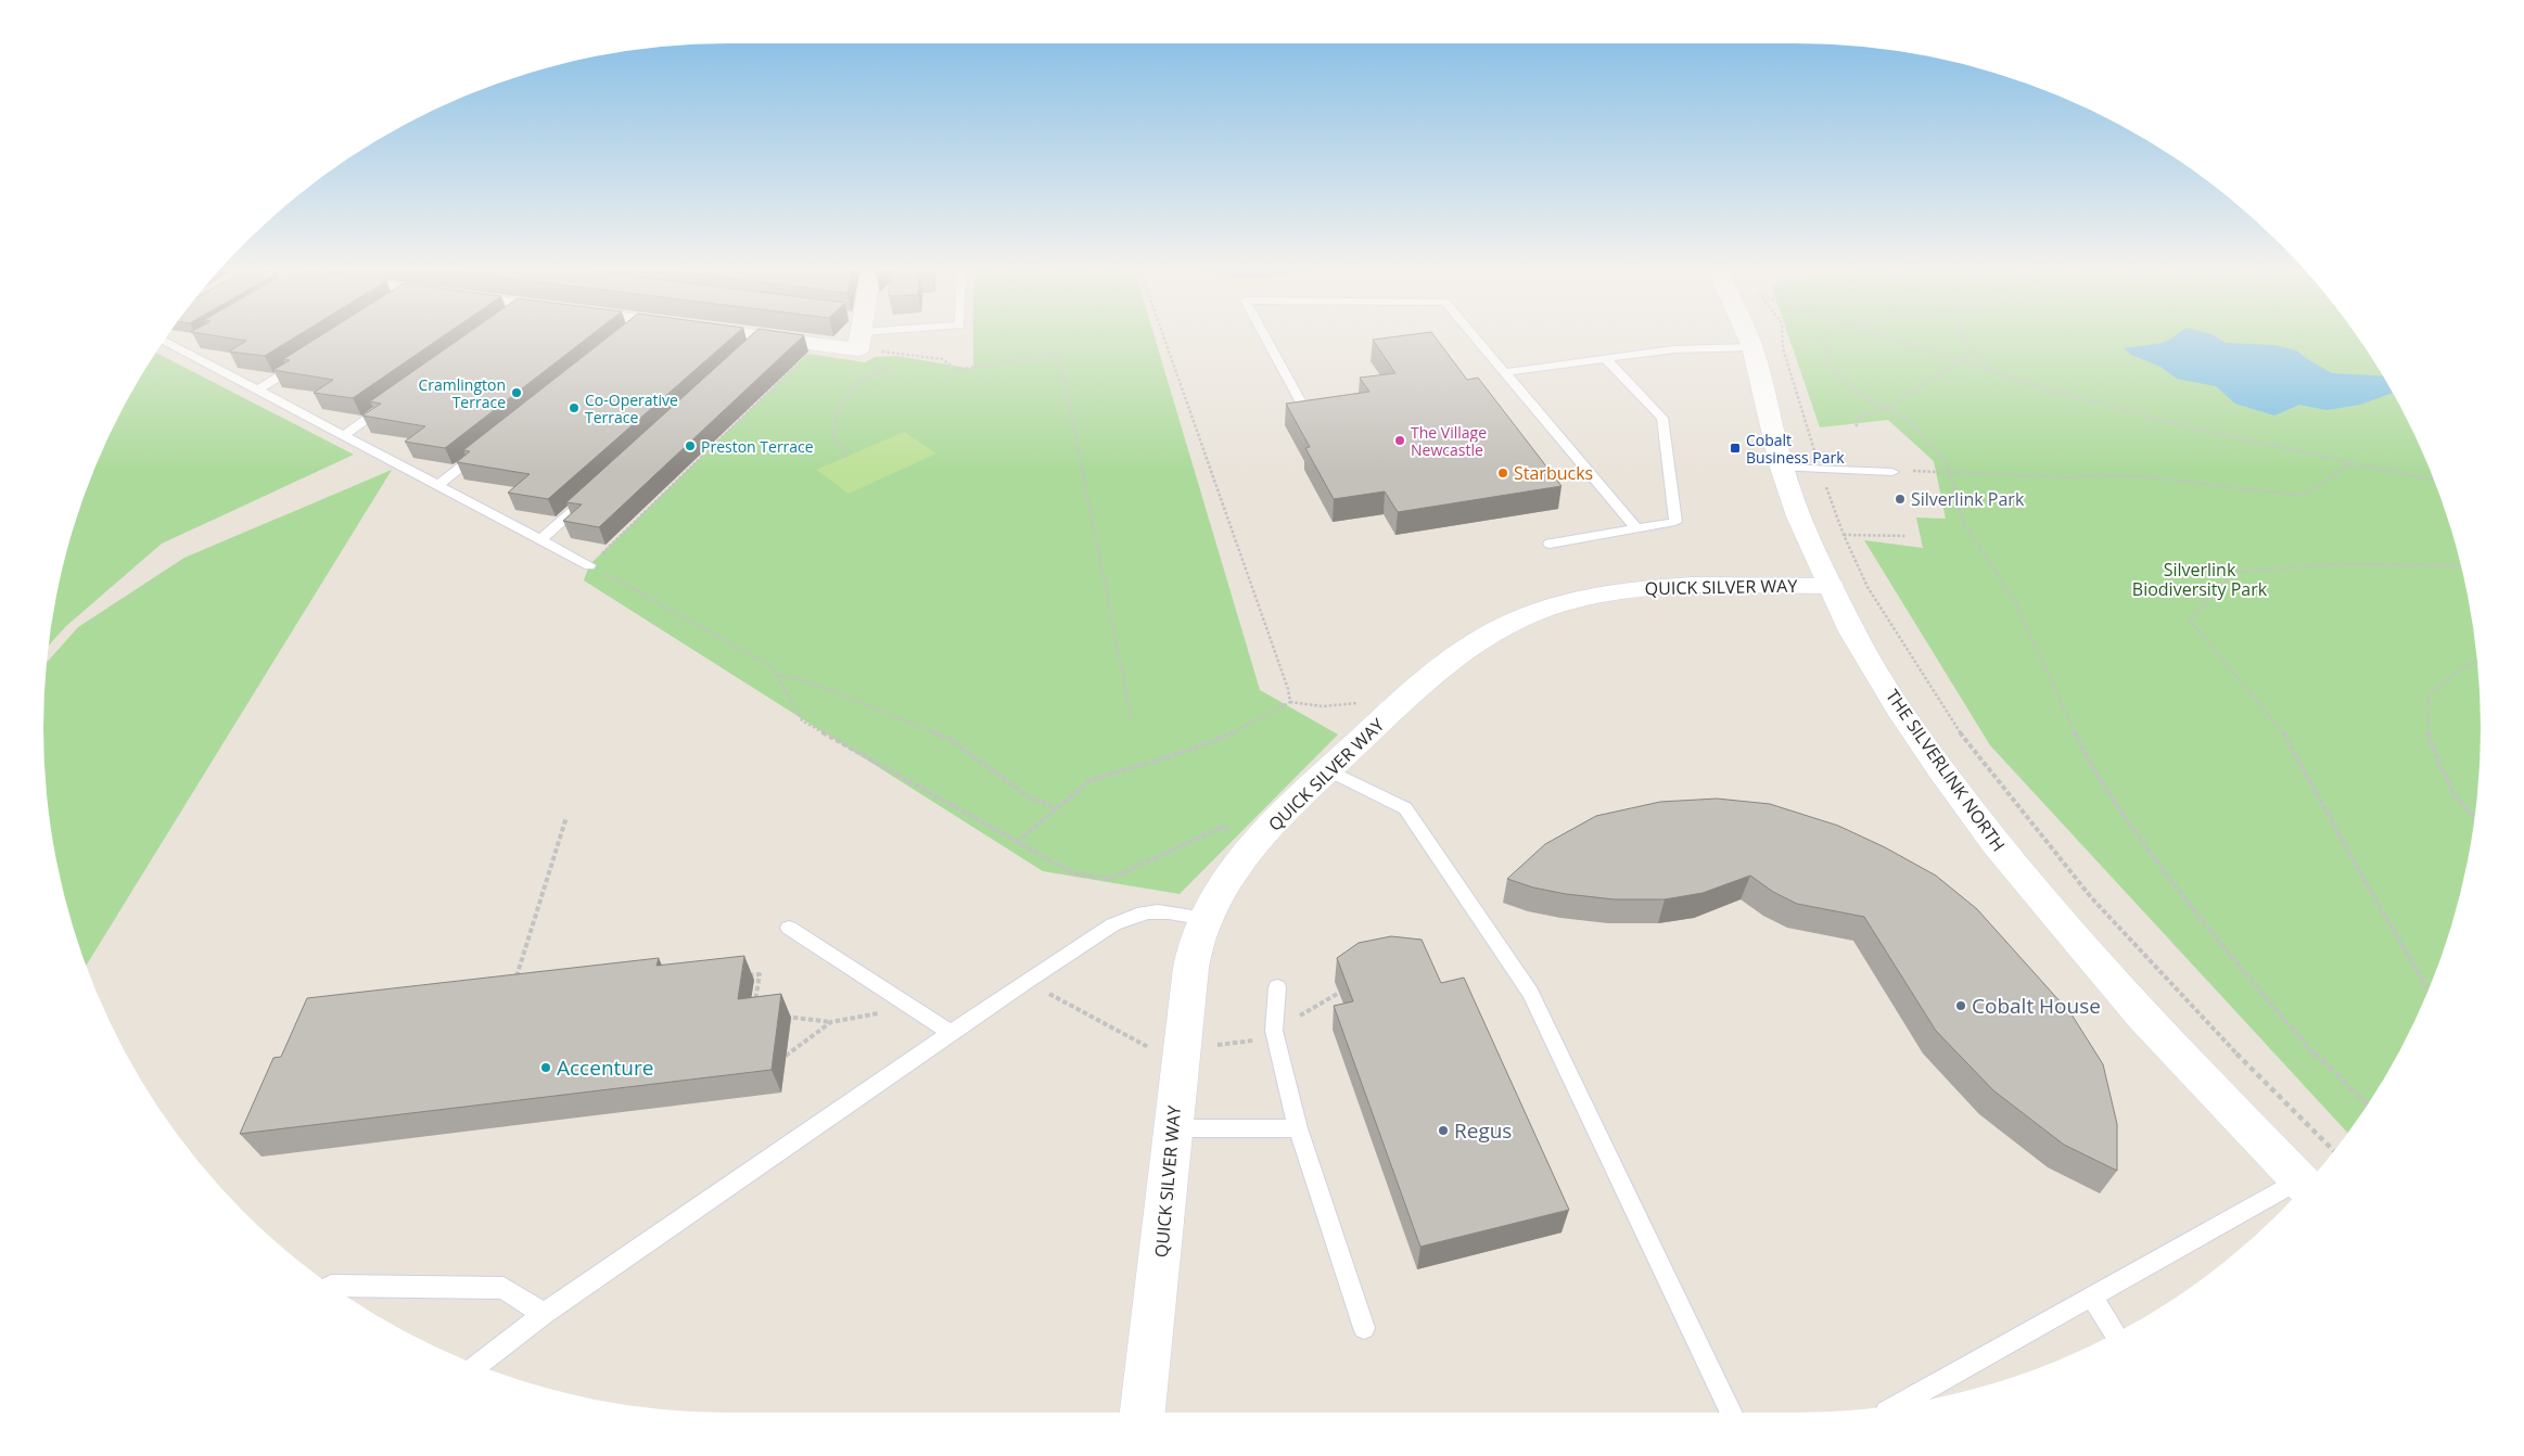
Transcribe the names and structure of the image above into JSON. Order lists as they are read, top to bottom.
{
  "streets": {
    "street": ["QUICK SILVER WAY", "THE SILVERLINK NORTH"]
  },
  "crossings": [
    ["QUICK SILVER WAY", "THE SILVERLINK NORTH"]
  ],
  "parks": ["Silverlink Biodiversity Park"],
  "places": {
    "other": [
      "Cramlington Terrace",
      "Co-Operative Terrace",
      "The Village Newcastle",
      "Preston Terrace",
      "Starbucks",
      "Silverlink Park",
      "Cobalt House",
      "Accenture",
      "Regus"
    ],
    "transit": ["Cobalt Business Park"]
  }
}
